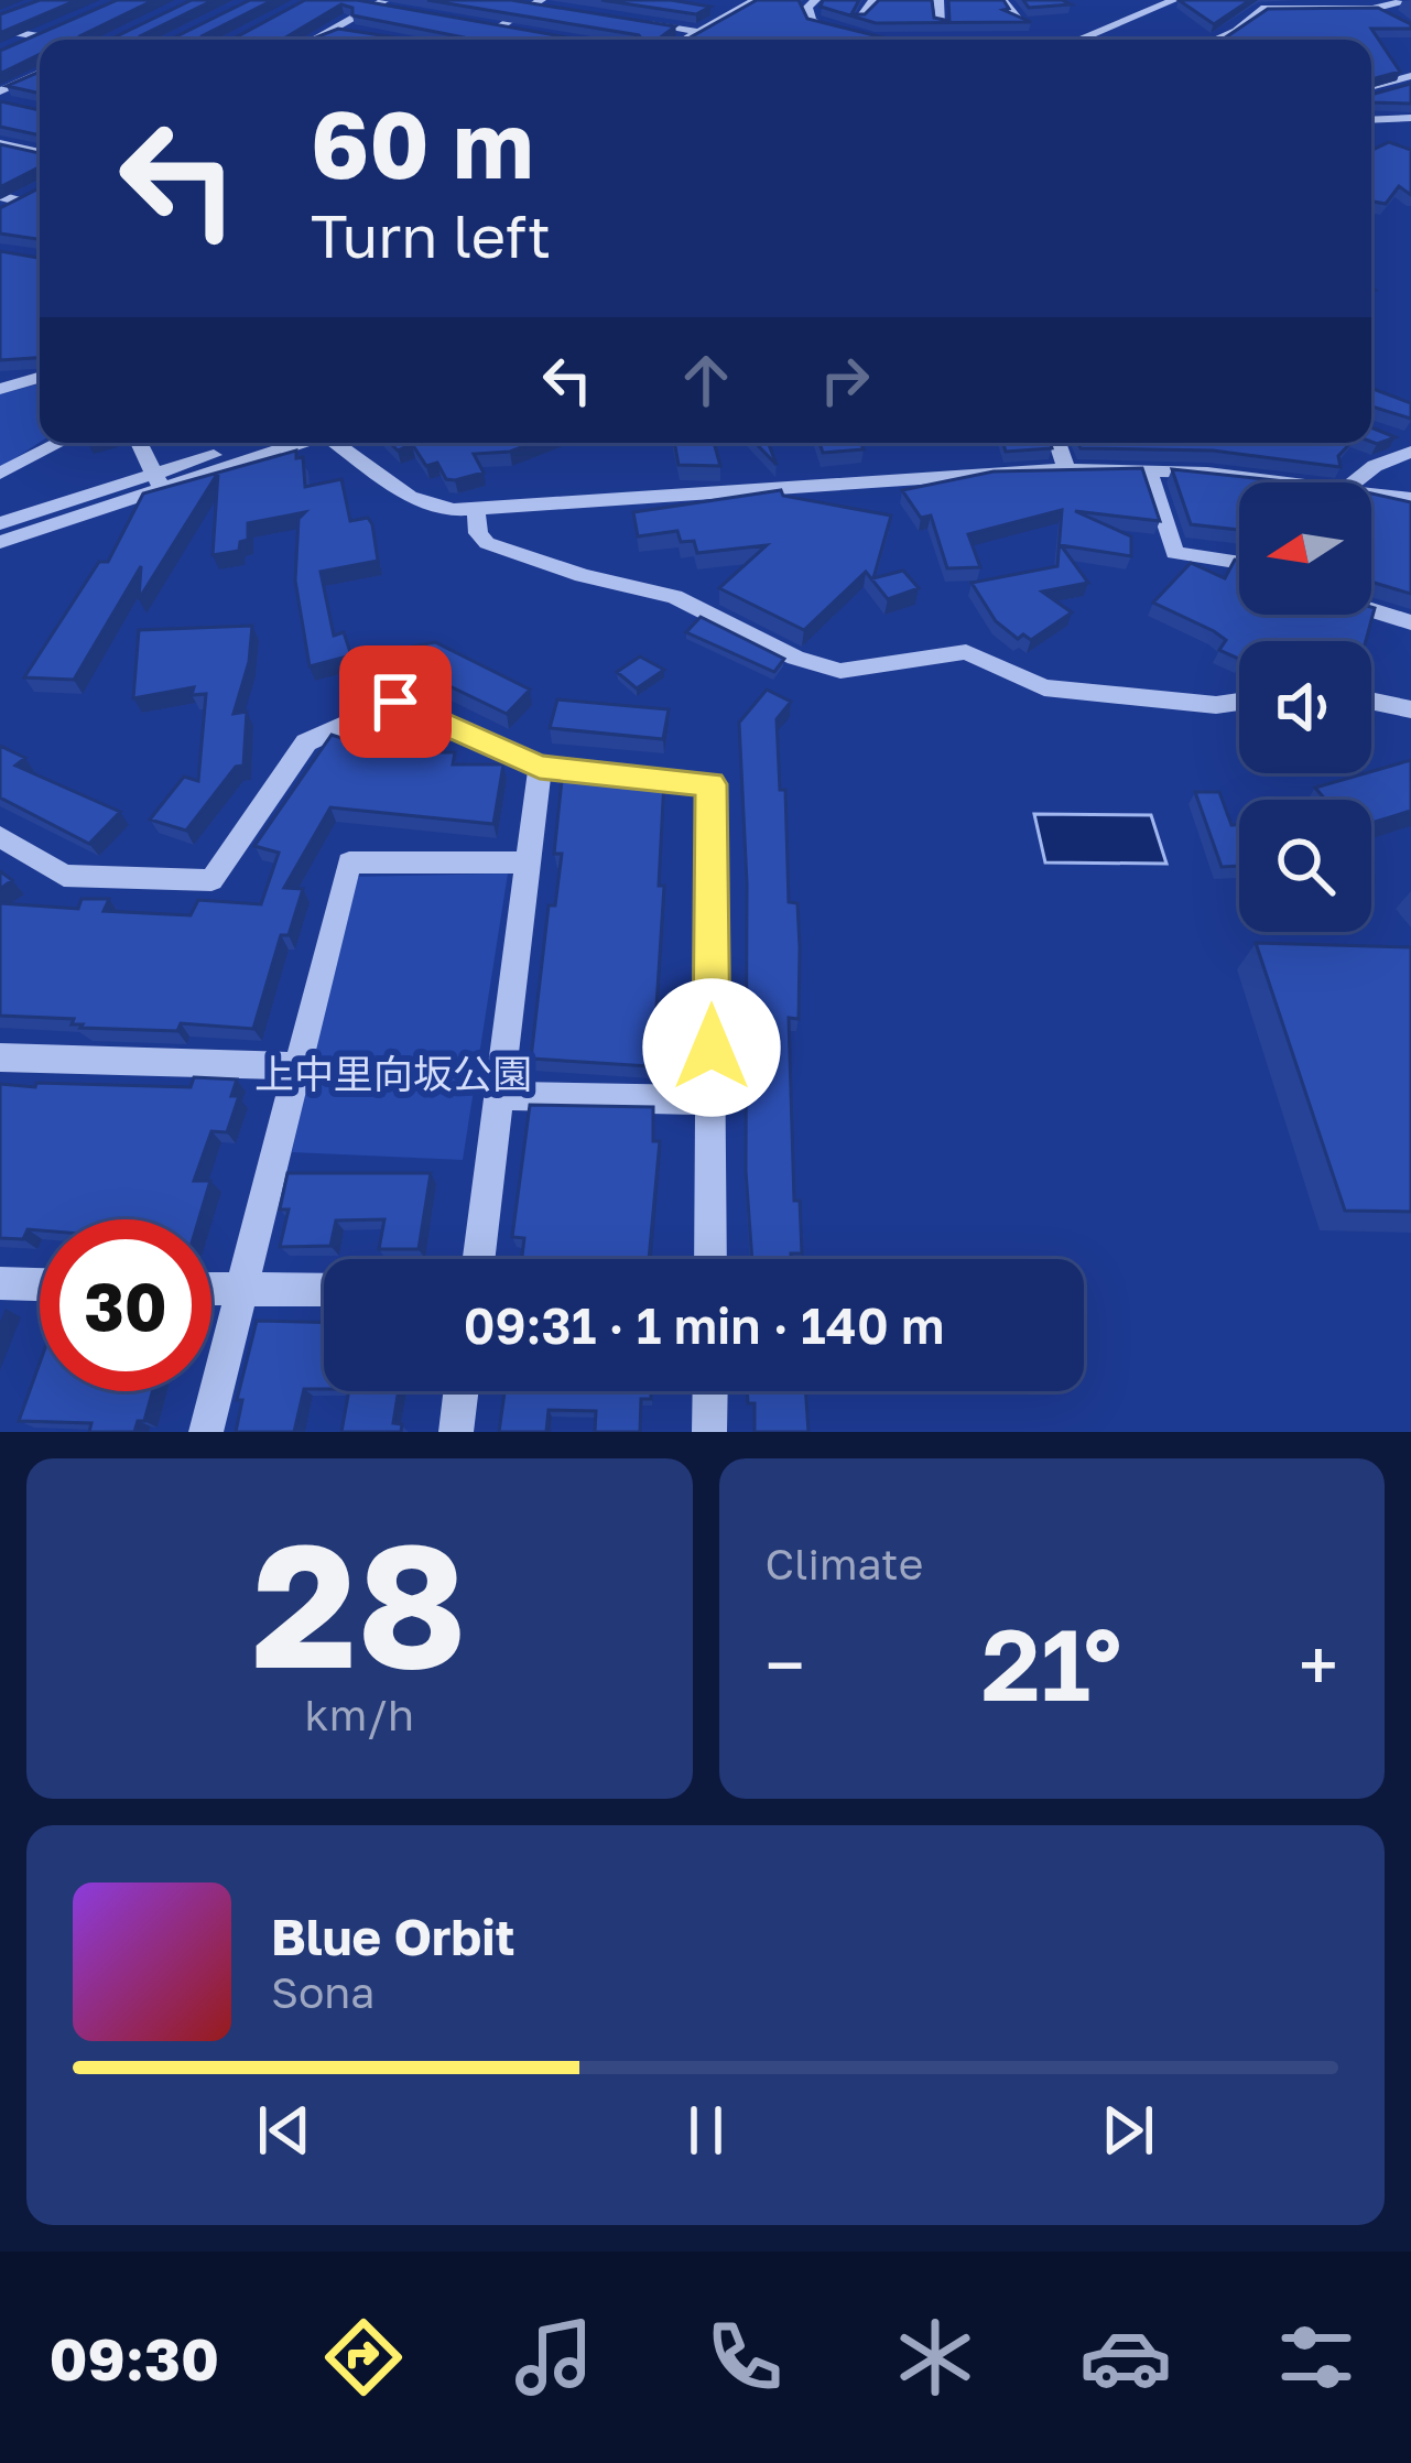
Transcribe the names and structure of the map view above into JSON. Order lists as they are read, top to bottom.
{
  "parks": ["上中里向坂公園"],
  "north": "left",
  "page": {
    "turn": ["60 m", "Turn left"],
    "limit": "30",
    "trip": "09:31 · 1 min · 140 m",
    "tile": [
      ["28", "km/h"],
      "Climate"
    ],
    "heat": ["−", "21°", "+"],
    "song": ["Blue Orbit", "Sona"],
    "tabs": "09:30"
  }
}
